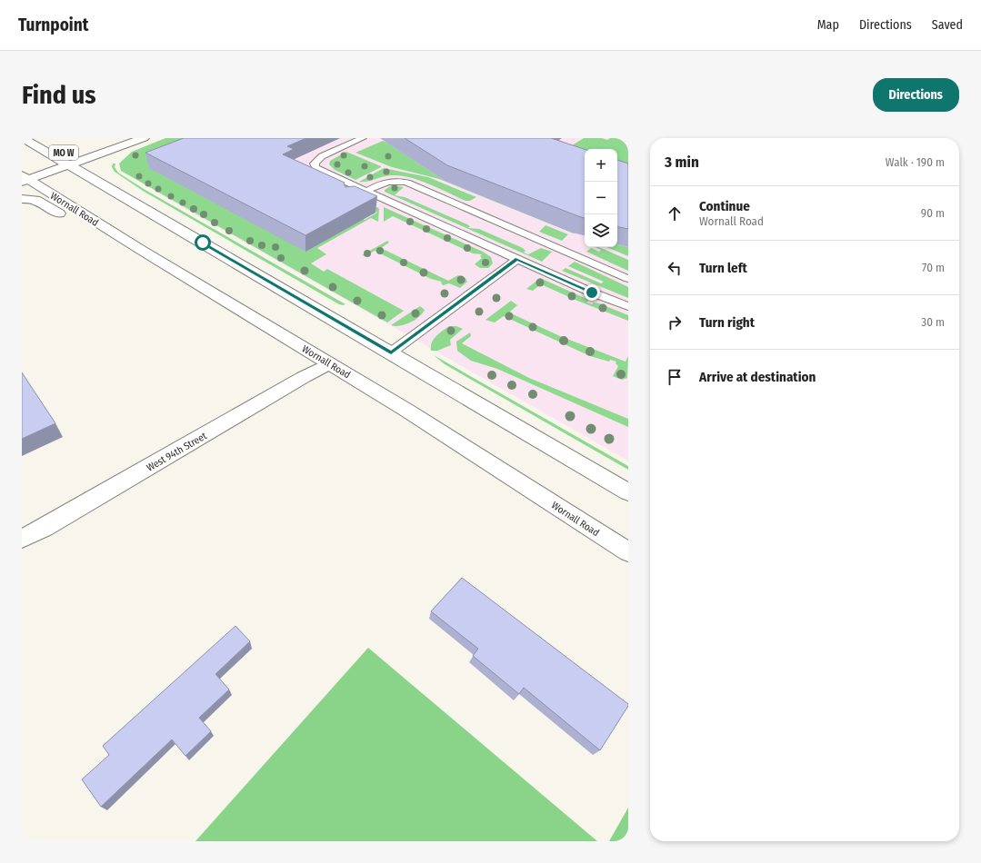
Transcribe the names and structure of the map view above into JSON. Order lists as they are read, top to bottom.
{
  "streets": {
    "main road": ["MO W", "Wornall Road", "West 94th Street"]
  },
  "crossings": [
    ["MO W", "Wornall Road"],
    ["Wornall Road", "West 94th Street"]
  ],
  "page": {
    "header": "Turnpoint",
    "nav": ["Map", "Directions", "Saved"],
    "buttons": "Directions",
    "title": "Find us",
    "heading": ["3 min", "Walk · 190 m"],
    "map_buttons": ["+", "−"],
    "list": [
      ["Continue", "Wornall Road", "90 m"],
      ["Turn left", "70 m"],
      ["Turn right", "30 m"],
      "Arrive at destination"
    ]
  }
}
